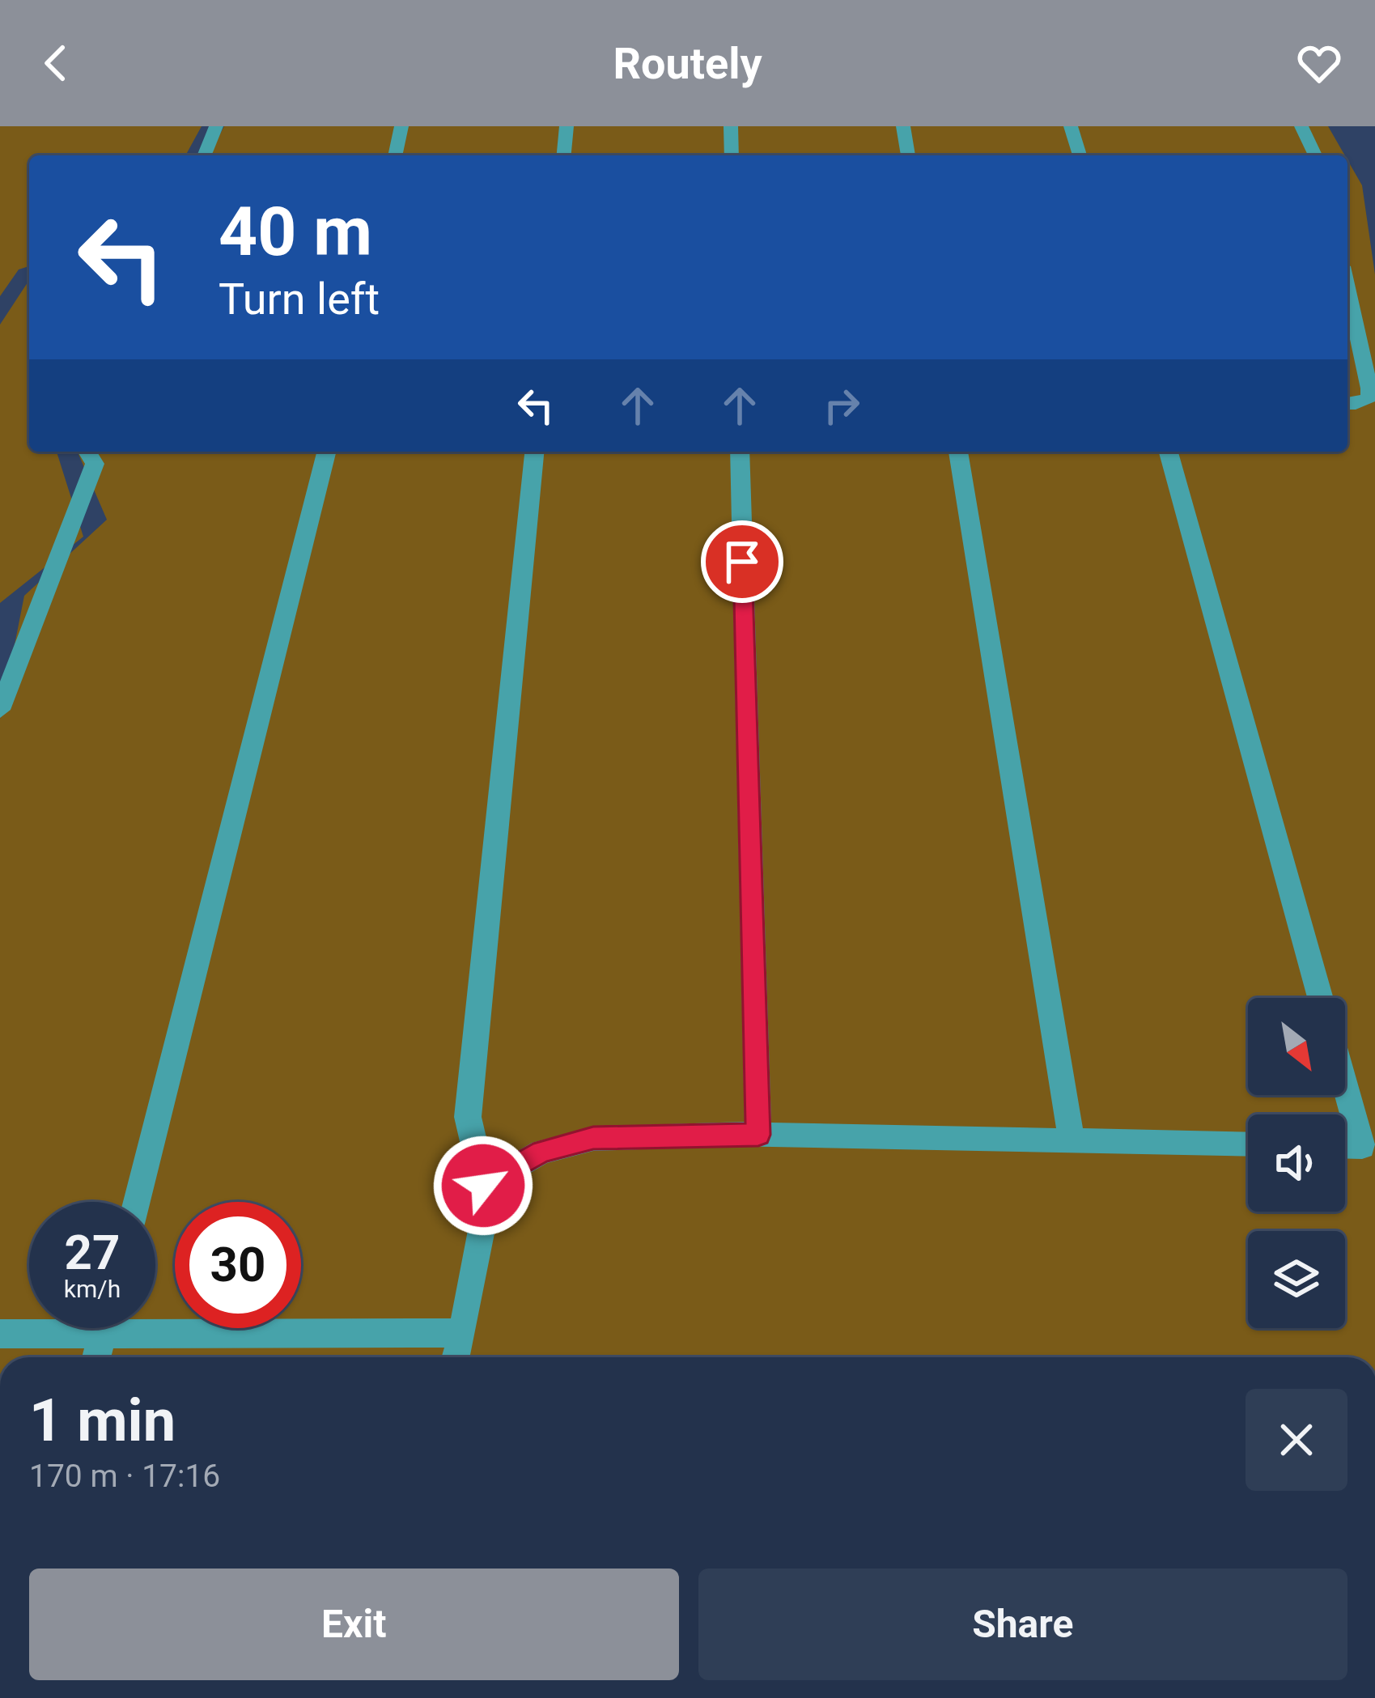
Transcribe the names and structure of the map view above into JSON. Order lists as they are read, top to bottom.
{
  "north": "bottom right",
  "page": {
    "header": "Routely",
    "turn": ["40 m", "Turn left"],
    "speed": "27 km/h",
    "limit": "30",
    "heading": ["1 min", "170 m · 17:16"],
    "buttons": ["Exit", "Share"]
  }
}
